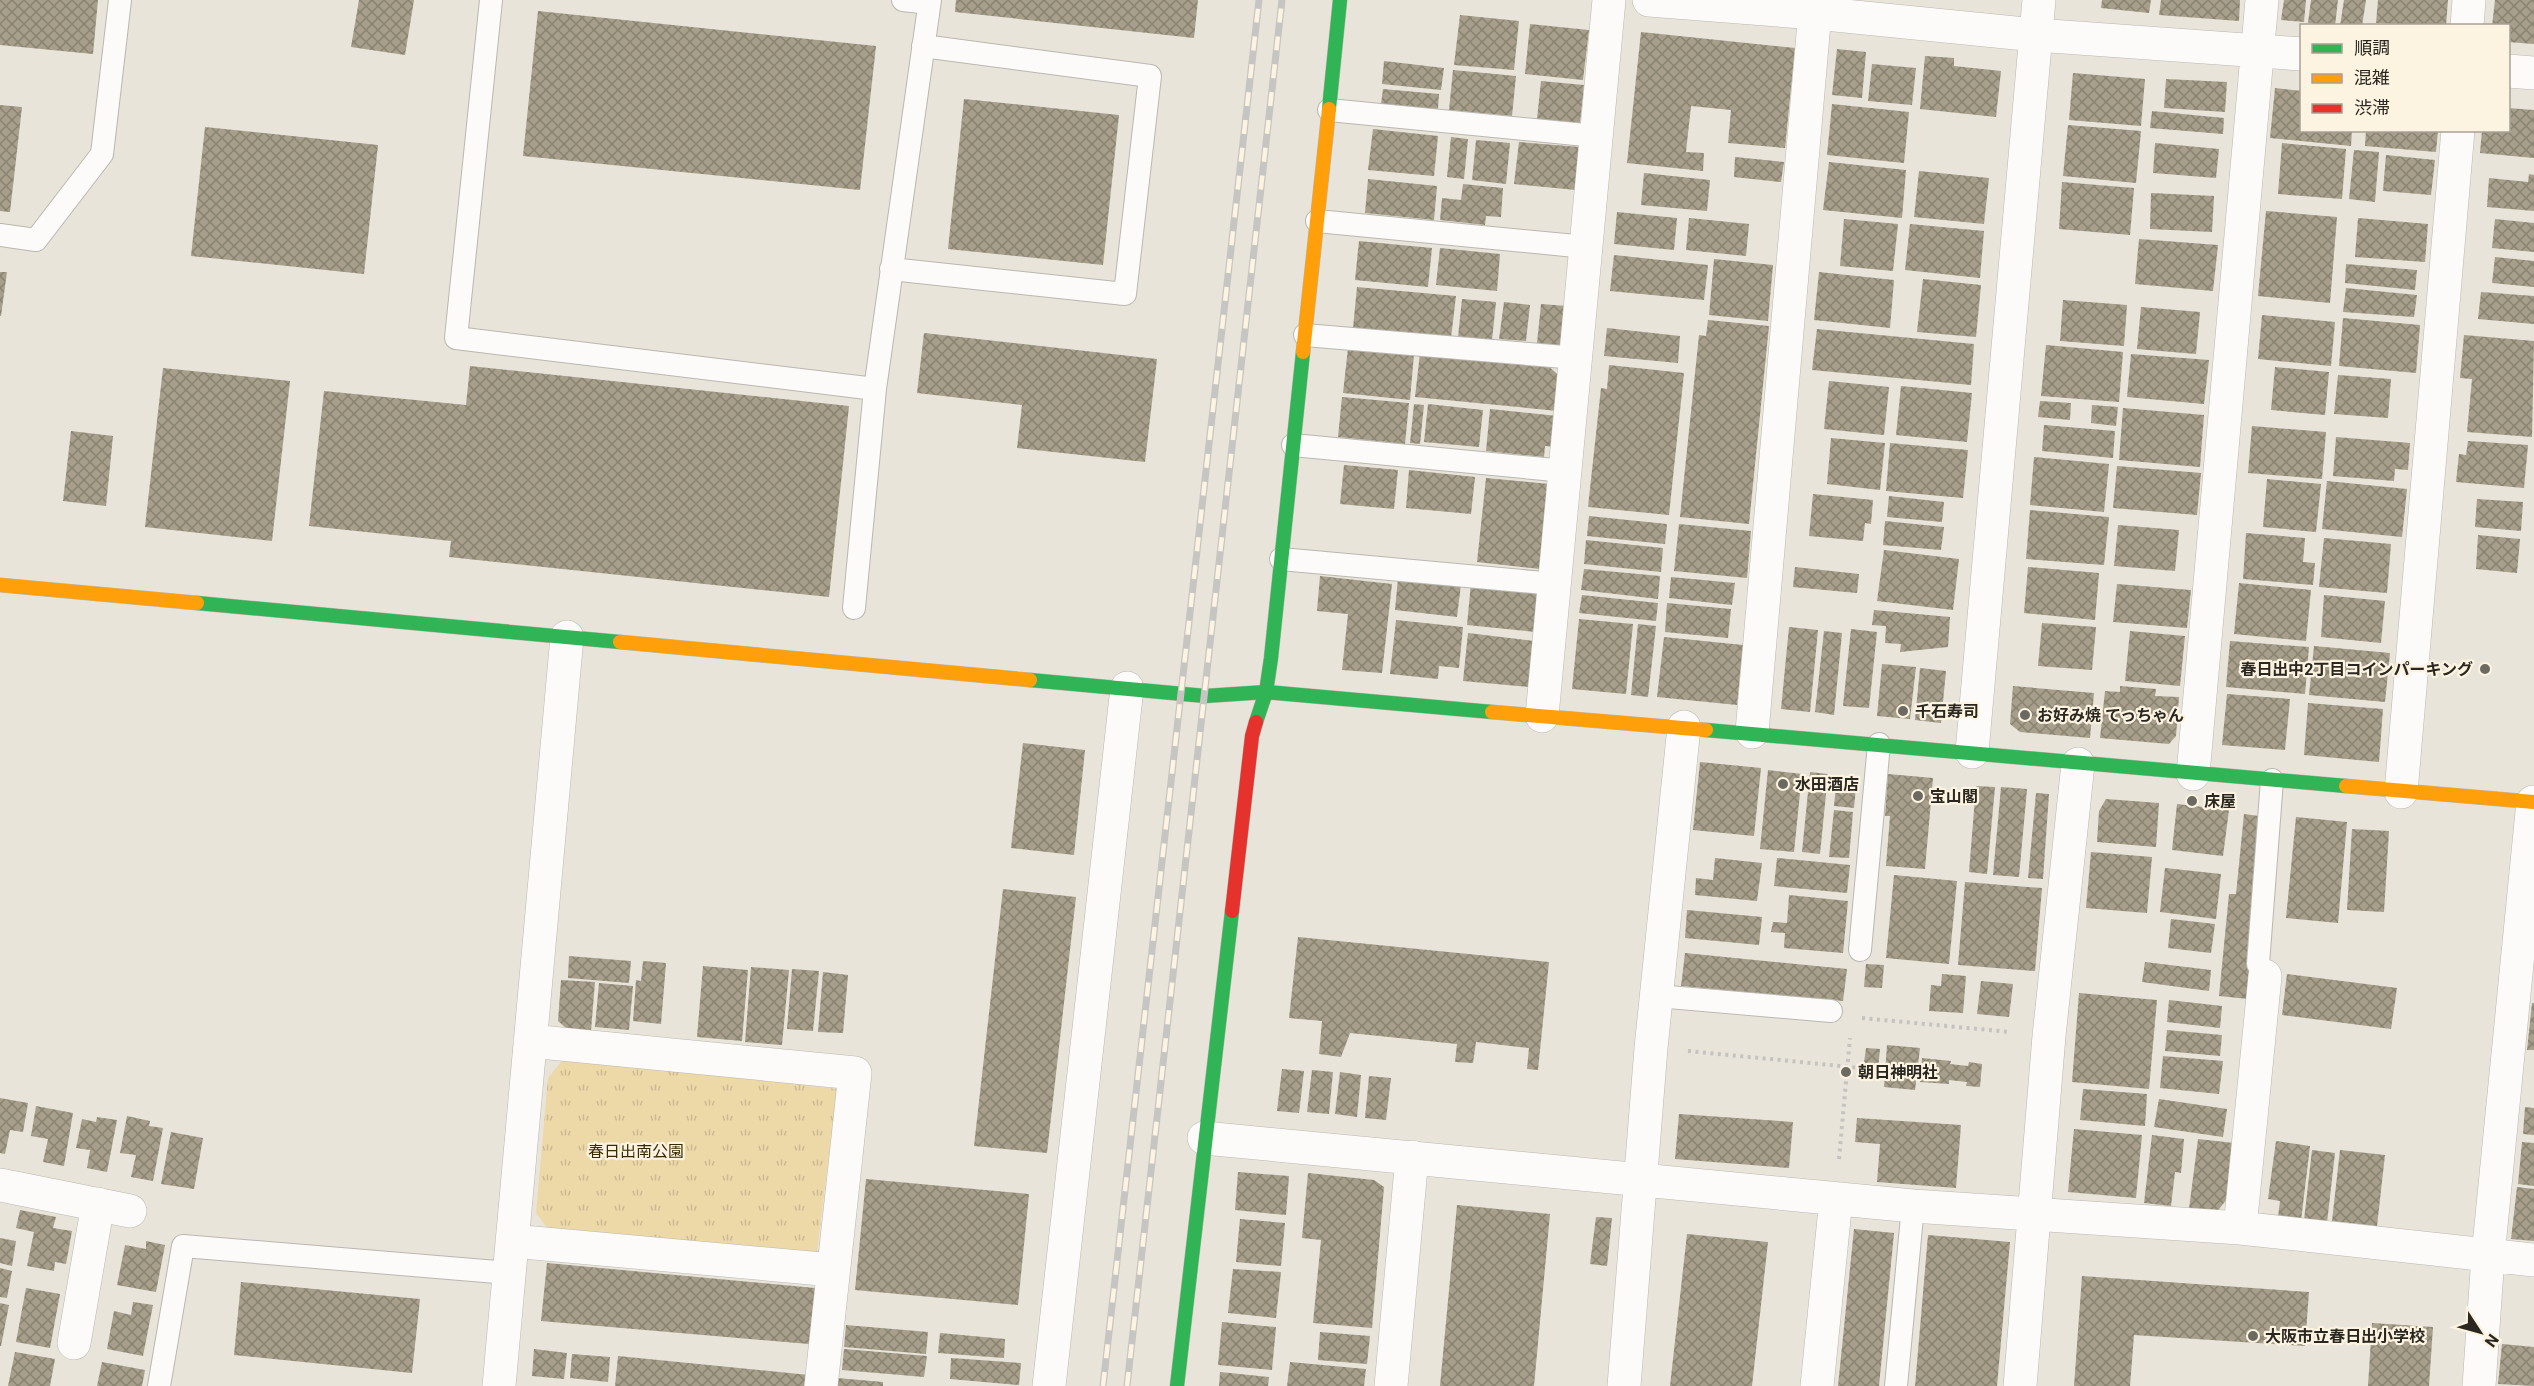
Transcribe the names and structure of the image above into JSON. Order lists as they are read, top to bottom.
{
  "parks": ["春日出南公園"],
  "places": [
    "春日出中2丁目コインパーキング",
    "千石寿司",
    "お好み焼 てっちゃん",
    "水田酒店",
    "宝山閣",
    "床屋",
    "朝日神明社",
    "大阪市立春日出小学校"
  ],
  "legend": ["順調", "混雑", "渋滞"],
  "north": "bottom right"
}
